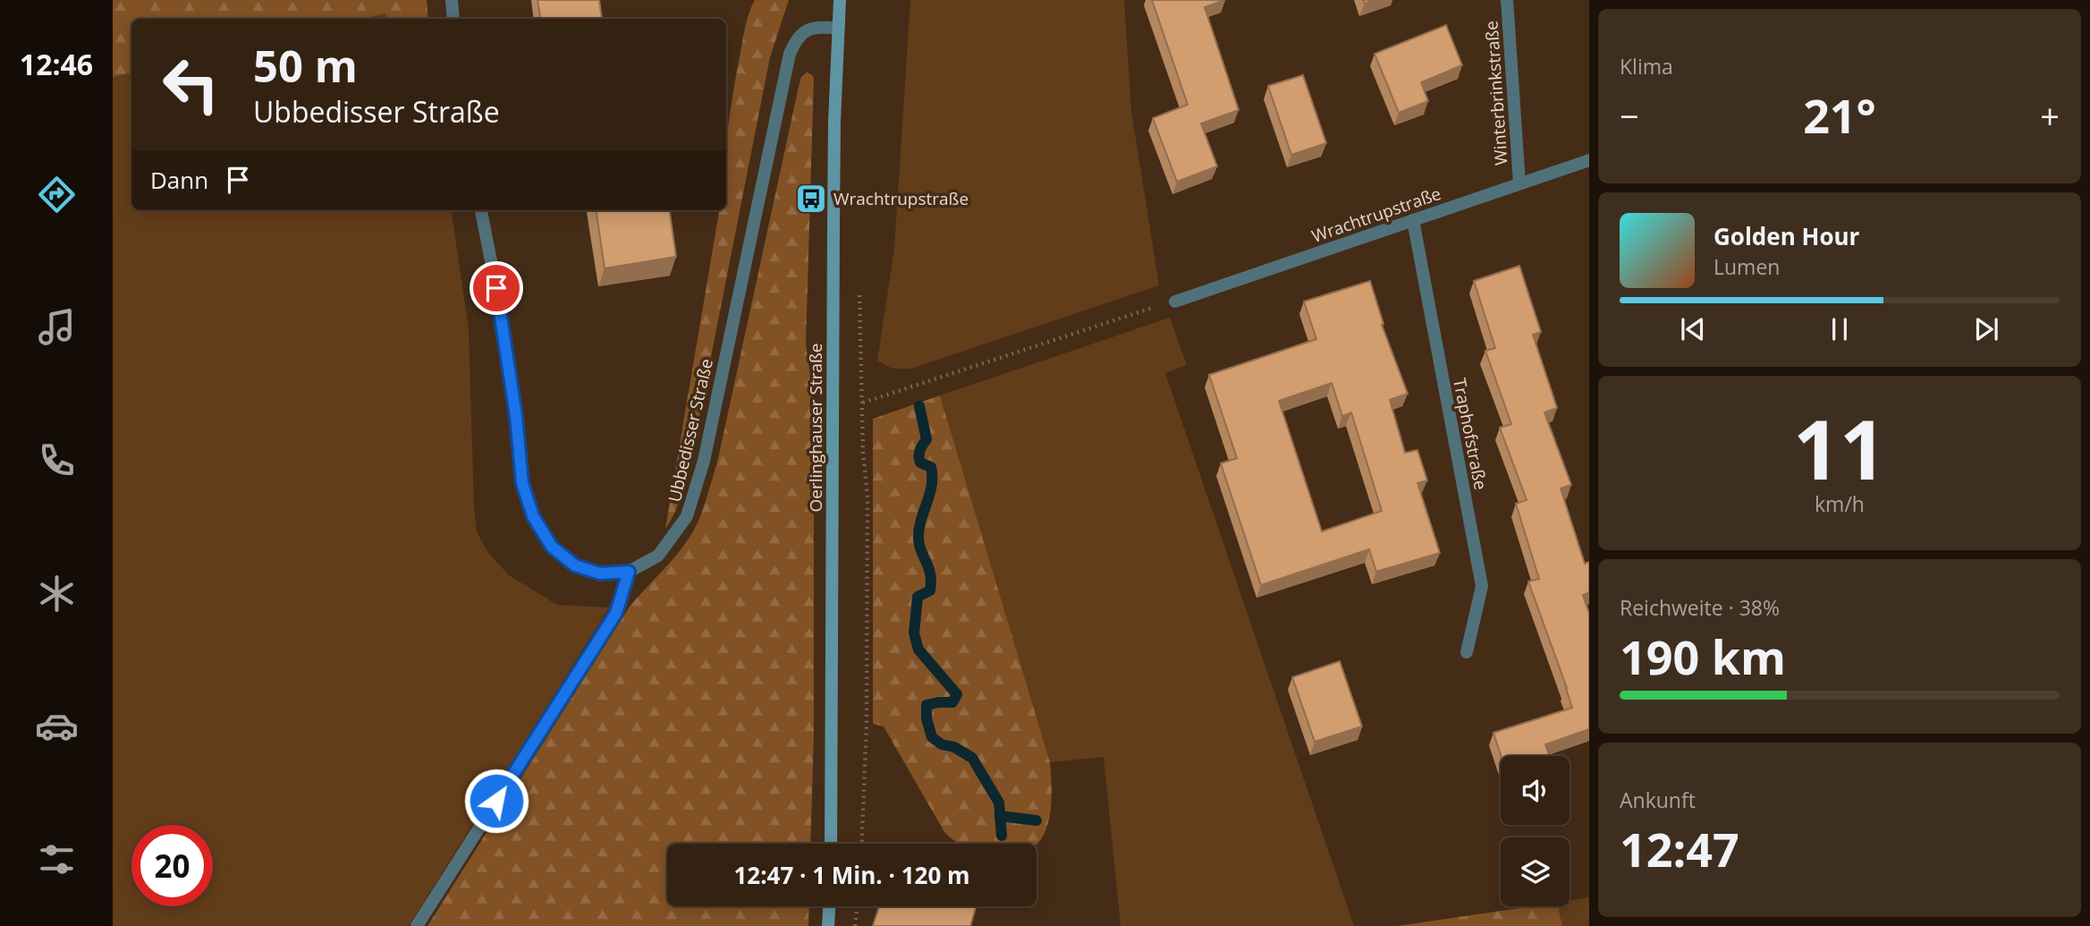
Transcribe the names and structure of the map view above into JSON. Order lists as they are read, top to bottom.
{
  "streets": {
    "main road": ["Oerlinghauser Straße"],
    "street": [
      "Winterbrinkstraße",
      "Wrachtrupstraße",
      "Ubbedisser Straße",
      "Traphofstraße"
    ]
  },
  "crossings": [
    ["Winterbrinkstraße", "Wrachtrupstraße"],
    ["Wrachtrupstraße", "Traphofstraße"],
    ["Oerlinghauser Straße", "Ubbedisser Straße"]
  ],
  "places": {
    "bus stop": ["Wrachtrupstraße"]
  },
  "page": {
    "tabs": "12:46",
    "tile": [
      "Klima",
      ["11", "km/h"],
      ["Reichweite · 38%", "190 km"],
      ["Ankunft", "12:47"]
    ],
    "turn": ["50 m", "Ubbedisser Straße"],
    "heat": ["−", "21°", "+"],
    "then": "Dann",
    "song": ["Golden Hour", "Lumen"],
    "limit": "20",
    "trip": "12:47 · 1 Min. · 120 m"
  }
}
